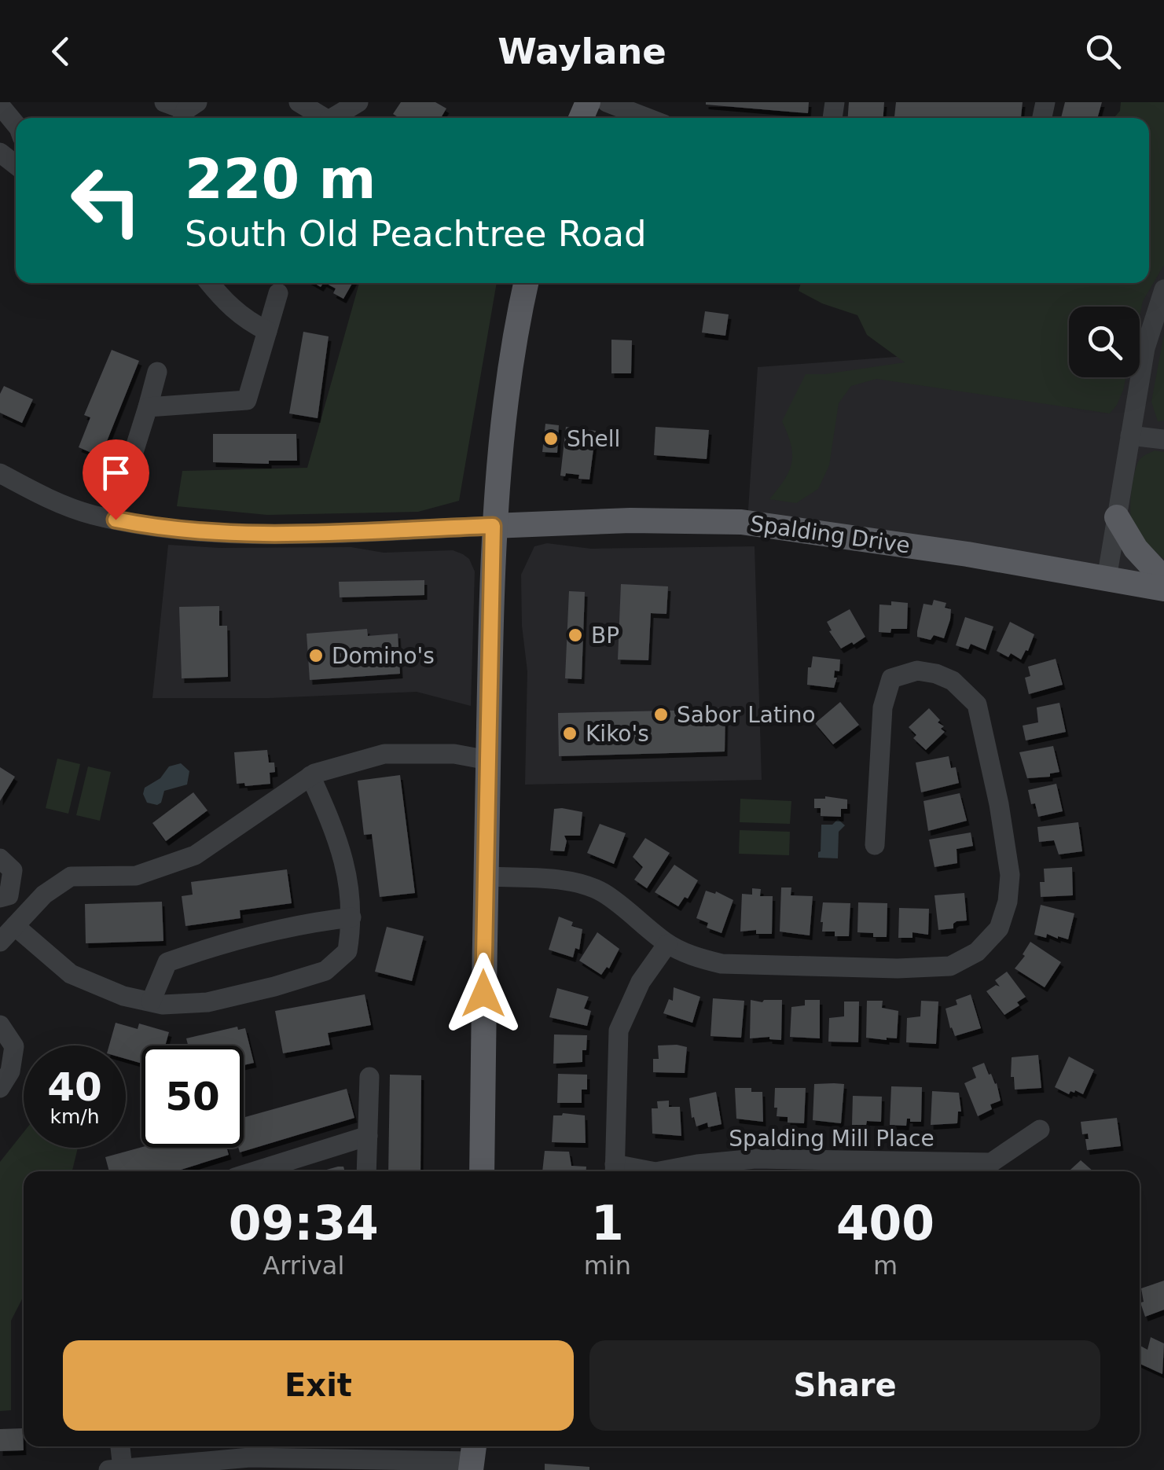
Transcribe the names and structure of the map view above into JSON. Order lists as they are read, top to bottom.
{
  "streets": {
    "main road": ["Spalding Drive"],
    "street": ["Spalding Mill Place"]
  },
  "places": [
    "Shell",
    "BP",
    "Domino's",
    "Sabor Latino",
    "Kiko's"
  ],
  "page": {
    "header": "Waylane",
    "turn": ["220 m", "South Old Peachtree Road"],
    "speed": "40 km/h",
    "limit": "50",
    "eta": [
      "09:34",
      "Arrival",
      "1",
      "min",
      "400",
      "m"
    ],
    "buttons": ["Exit", "Share"]
  }
}
